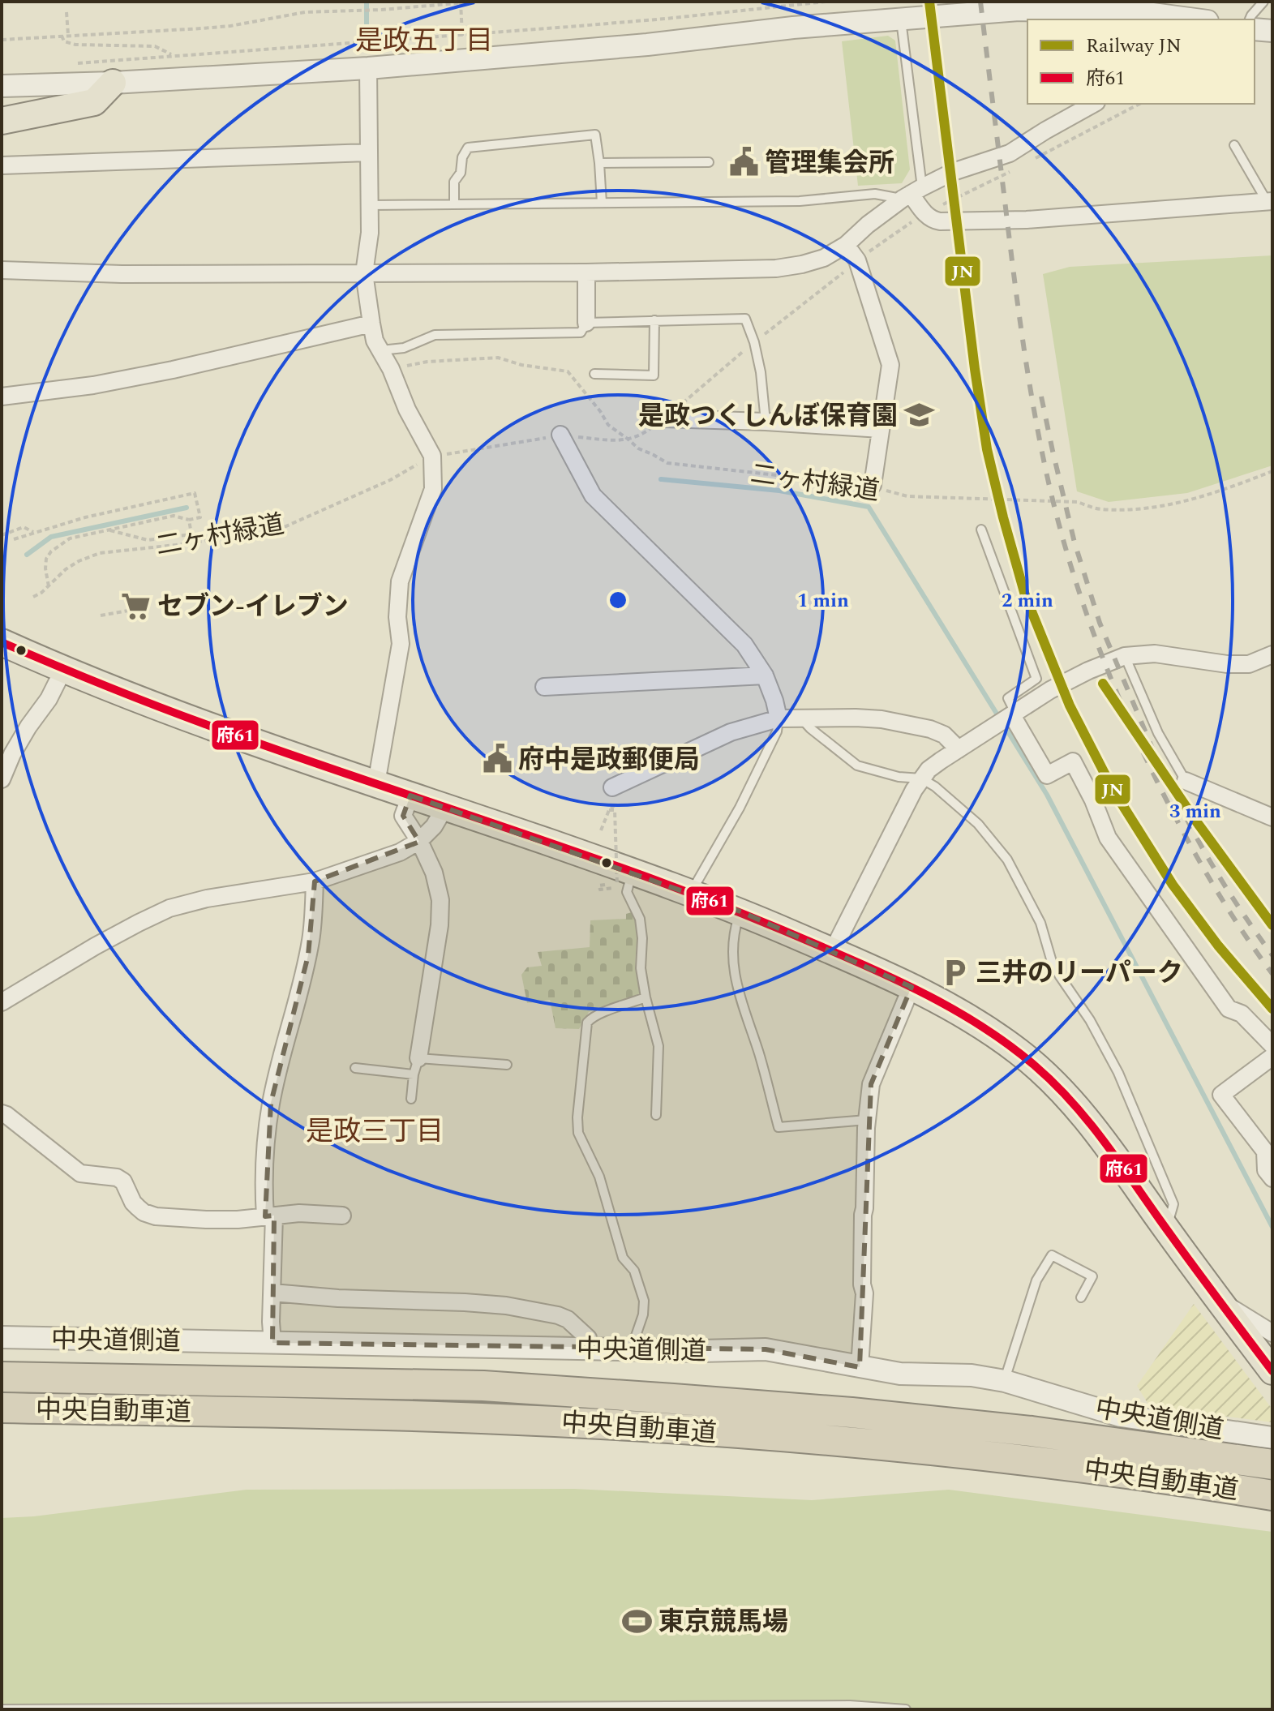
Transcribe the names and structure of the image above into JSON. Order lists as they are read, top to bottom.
{
  "streets": {
    "highway": ["中央自動車道"],
    "street": ["中央道側道"],
    "path": ["二ヶ村緑道"]
  },
  "districts": ["是政五丁目", "是政三丁目"],
  "places": {
    "public building": ["管理集会所", "府中是政郵便局"],
    "school or university": ["是政つくしんぼ保育園"],
    "supermarket": ["セブン-イレブン"],
    "parking": ["三井のリーパーク"],
    "sports": ["東京競馬場"]
  },
  "lines": ["rail line JN", "transit line 府61"],
  "legend": ["Railway JN", "府61"],
  "rings": ["1 min", "2 min", "3 min"]
}
